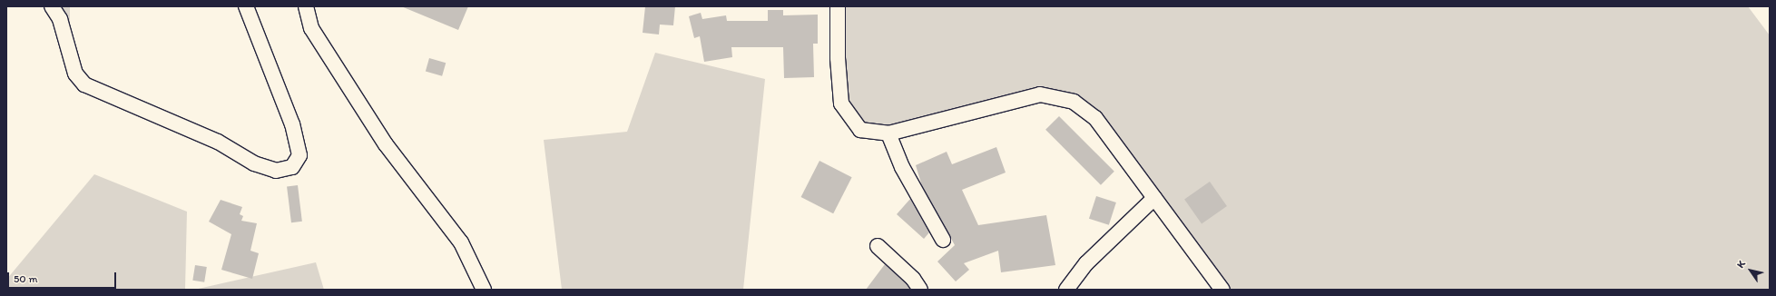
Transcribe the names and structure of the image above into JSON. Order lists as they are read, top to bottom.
{
  "scale_bar": "50 m",
  "north": "top left"
}
